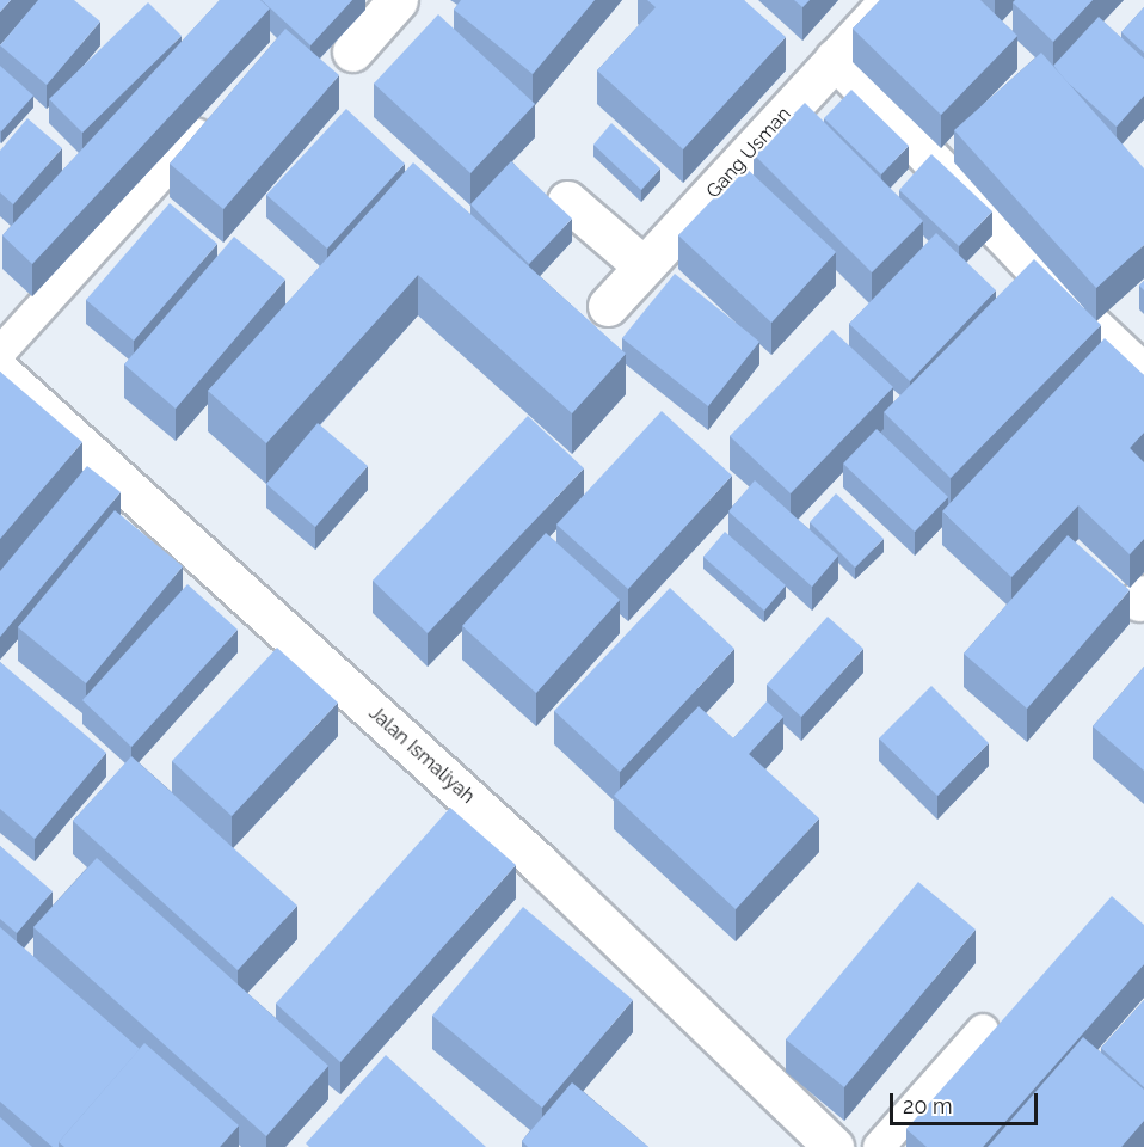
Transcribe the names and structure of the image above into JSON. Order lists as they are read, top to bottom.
{
  "streets": {
    "street": ["Gang Usman", "Jalan Ismaliyah"]
  },
  "scale_bar": "20 m"
}
